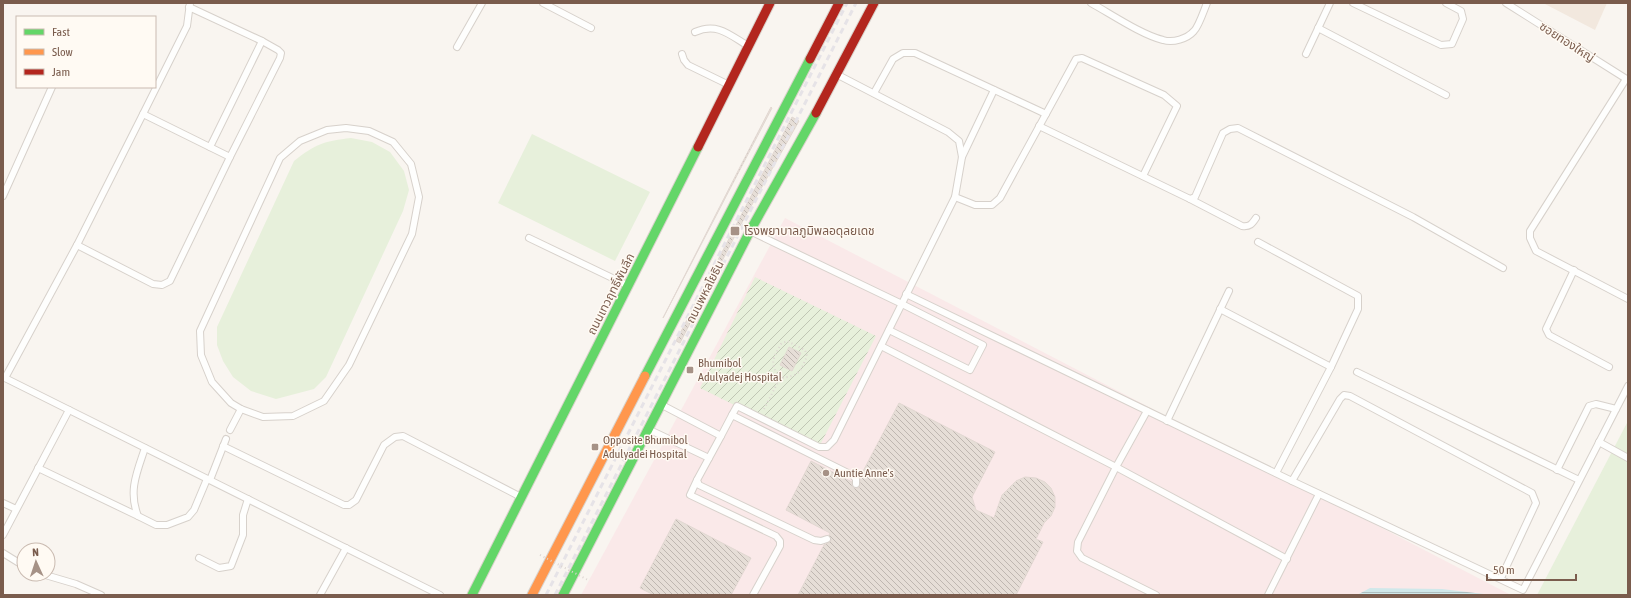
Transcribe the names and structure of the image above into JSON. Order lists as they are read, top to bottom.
{
  "streets": {
    "main road": ["ถนนพหลโยธิน", "ถนนเทวฤทธิ์พันลึก"],
    "lane": ["ซอยทองใหญ่"]
  },
  "places": {
    "transit": ["โรงพยาบาลภูมิพลอดุลยเดช", "Bhumibol Adulyadej Hospital", "Opposite Bhumibol Adulyadei Hospital"],
    "other": ["Auntie Anne's"]
  },
  "legend": ["Fast", "Slow", "Jam"],
  "scale_bar": "50 m",
  "north": "top"
}
